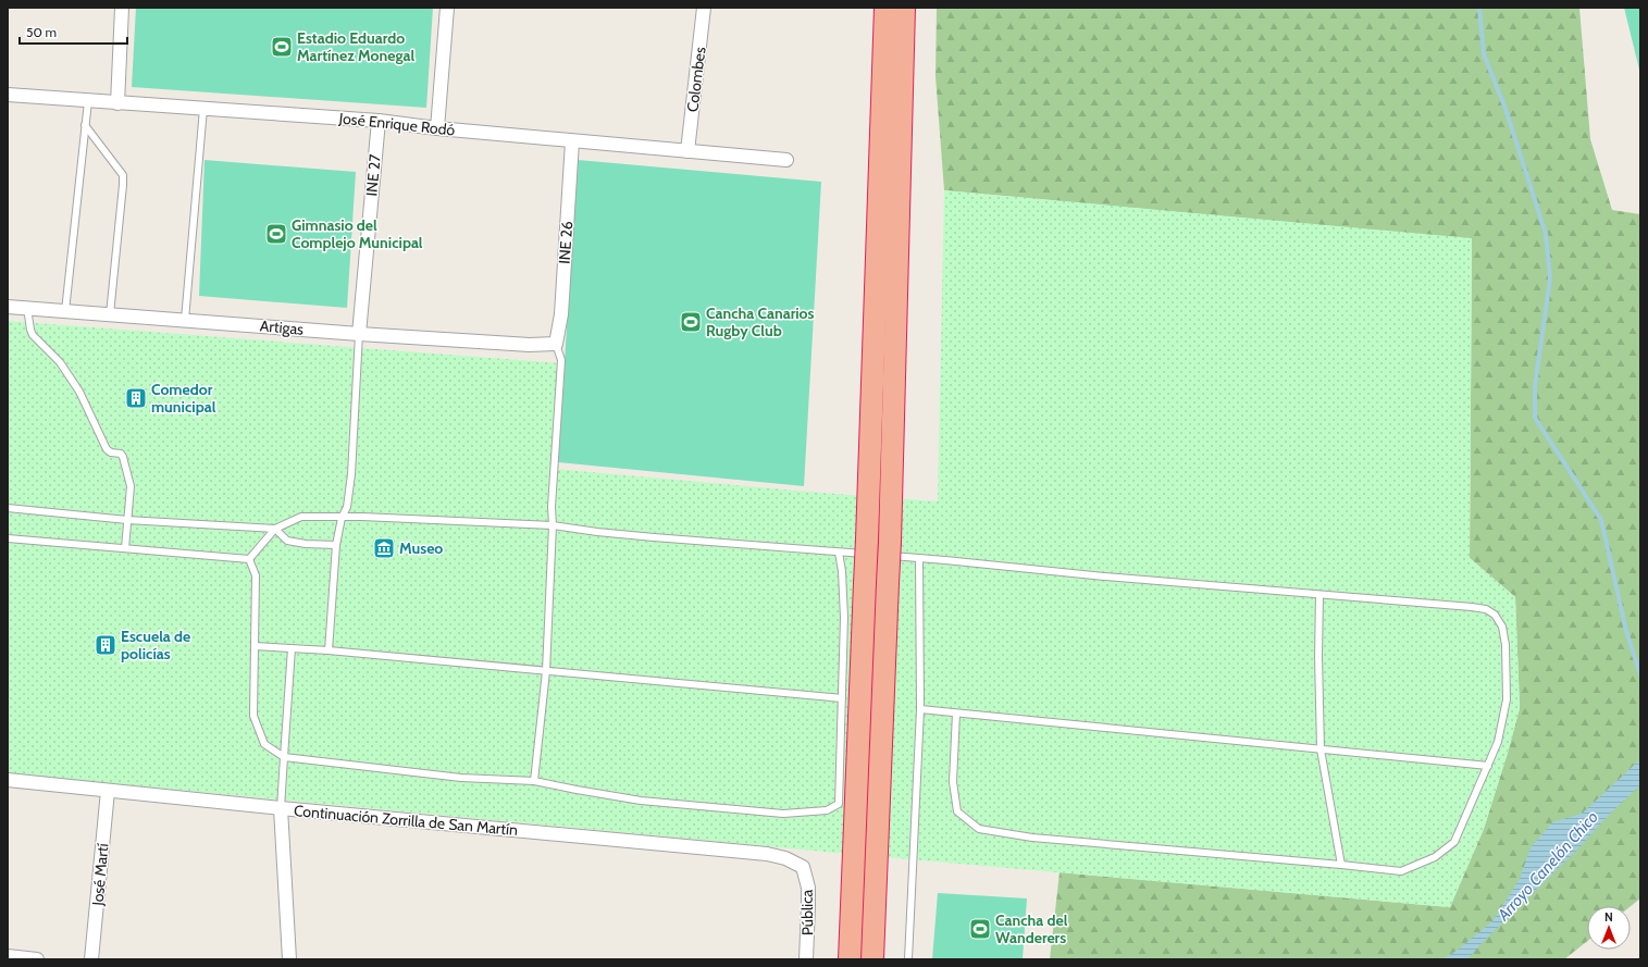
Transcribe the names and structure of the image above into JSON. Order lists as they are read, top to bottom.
{
  "streets": {
    "street": [
      "Colombes",
      "José Enrique Rodó",
      "INE 27",
      "INE 26",
      "Artigas",
      "Continuación Zorrilla de San Martín",
      "José Martí",
      "Pública"
    ]
  },
  "crossings": [
    ["Colombes", "José Enrique Rodó"],
    ["José Enrique Rodó", "INE 27"],
    ["José Enrique Rodó", "INE 26"],
    ["INE 27", "Artigas"],
    ["INE 26", "Artigas"],
    ["Continuación Zorrilla de San Martín", "José Martí"],
    ["Continuación Zorrilla de San Martín", "Pública"]
  ],
  "water": ["Arroyo Canelón Chico"],
  "places": {
    "sports": [
      "Estadio Eduardo Martínez Monegal",
      "Gimnasio del Complejo Municipal",
      "Cancha Canarios Rugby Club",
      "Cancha del Wanderers"
    ],
    "building": ["Comedor municipal", "Escuela de policías"],
    "museum": ["Museo"]
  },
  "scale_bar": "50 m",
  "north": "top"
}
